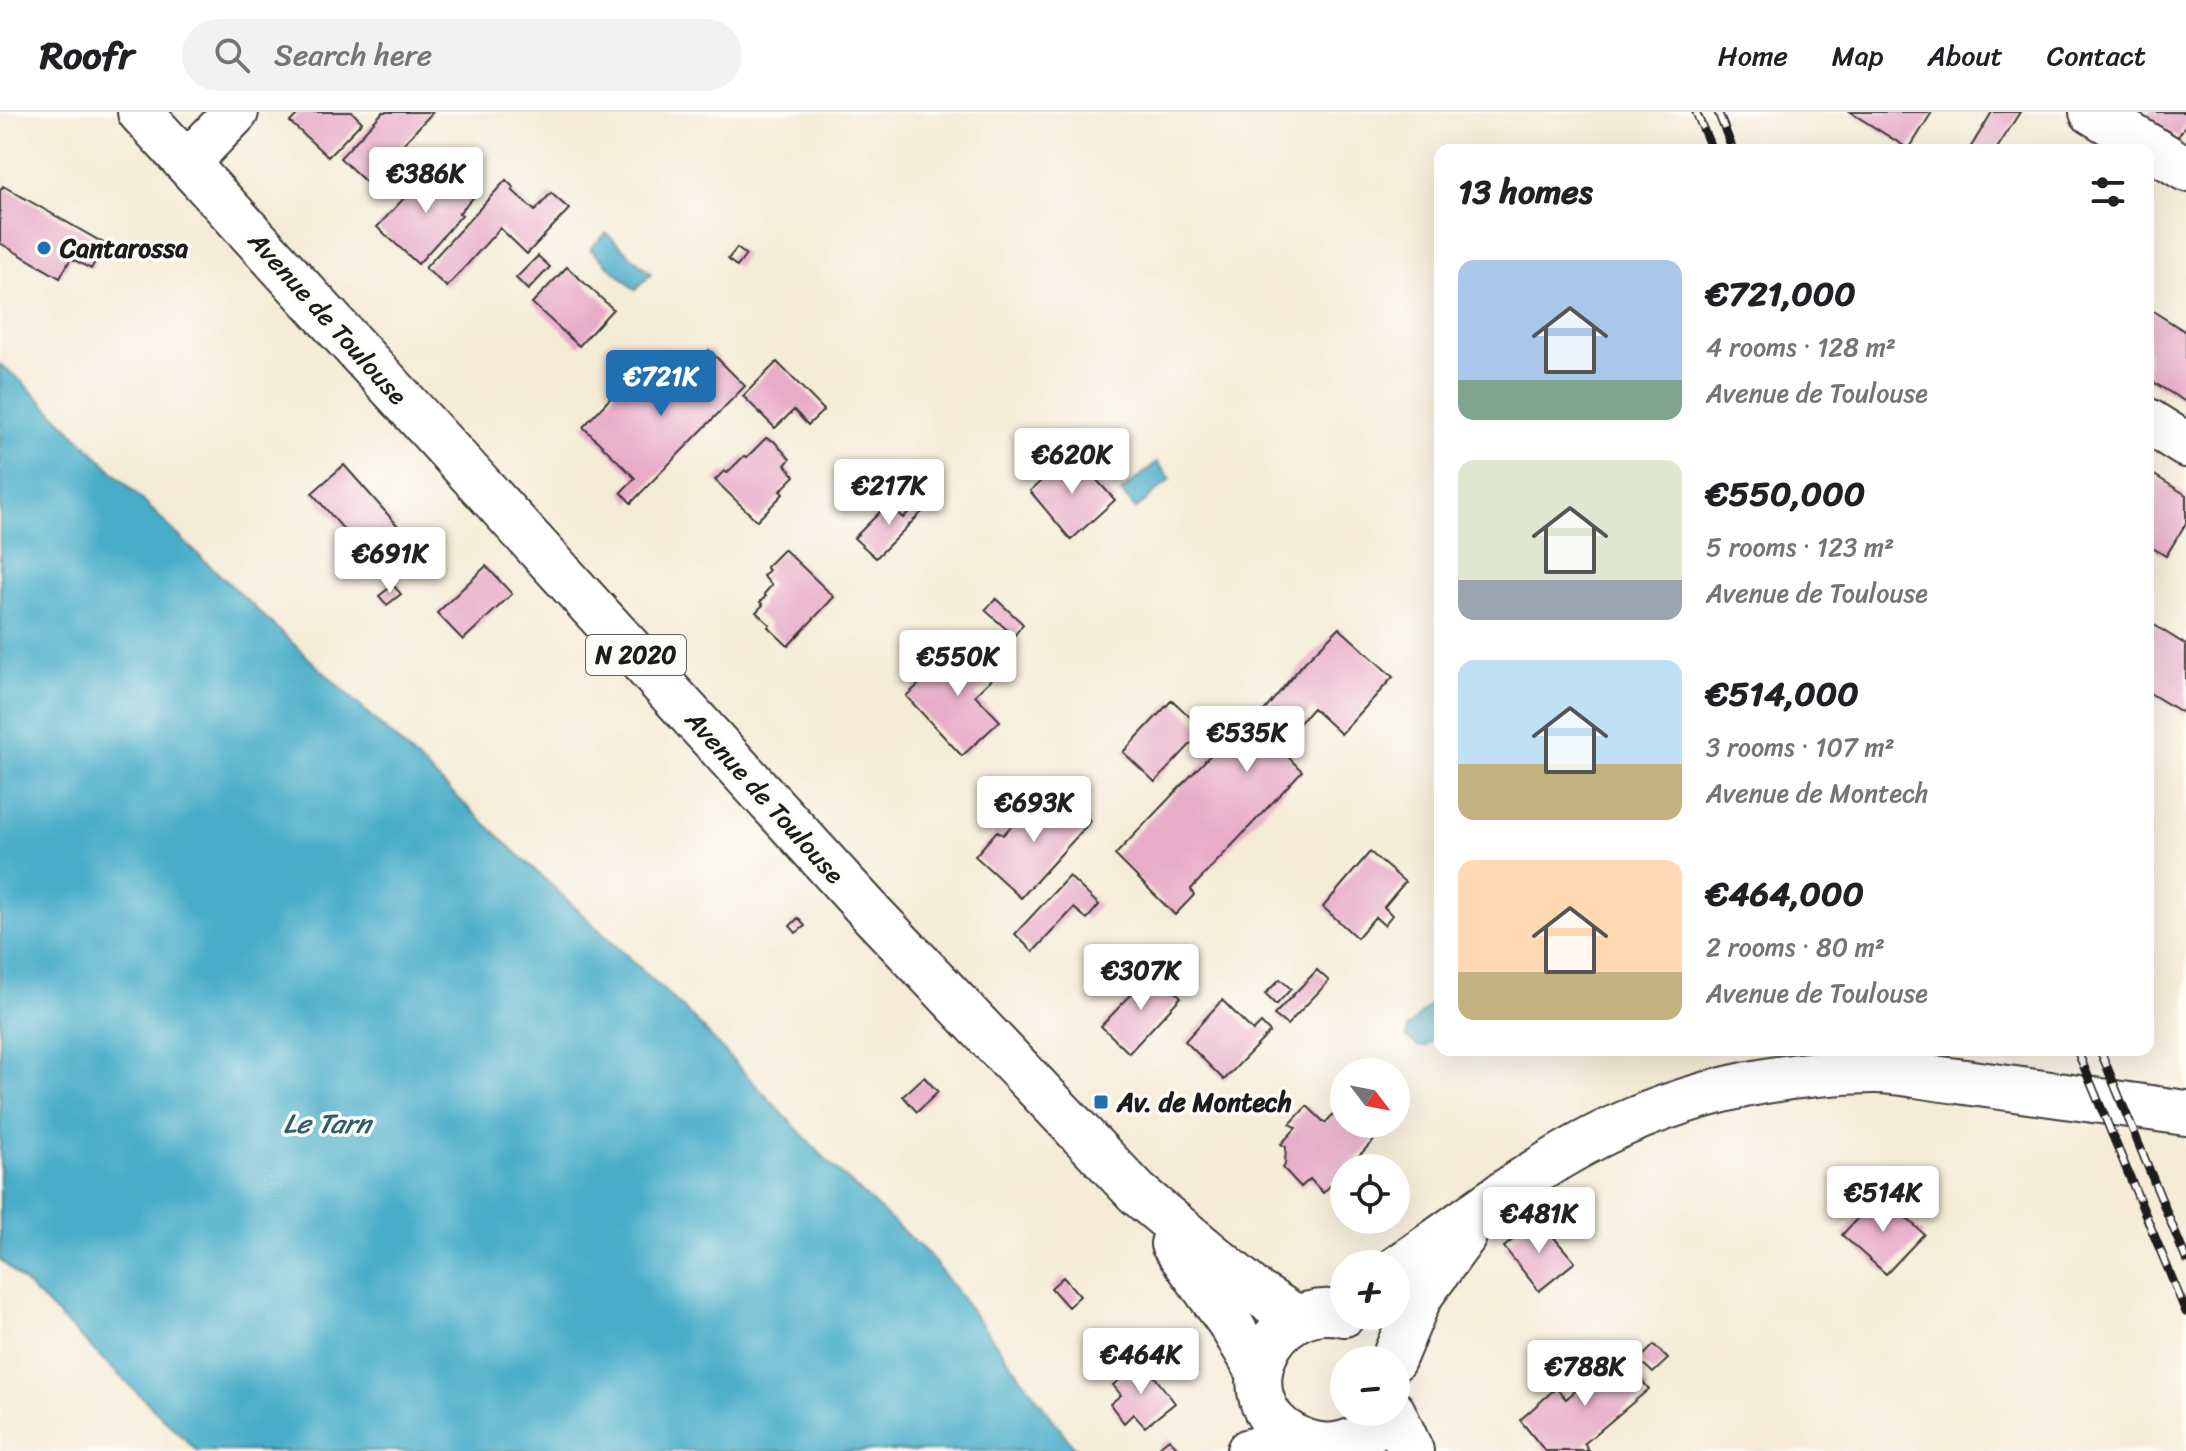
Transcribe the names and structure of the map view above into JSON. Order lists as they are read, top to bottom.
{
  "streets": {
    "main road": ["Avenue de Toulouse", "N 2020"]
  },
  "water": ["Le Tarn"],
  "places": {
    "other": ["Cantarossa"],
    "transit": ["Av. de Montech"]
  },
  "north": "bottom right",
  "page": {
    "header": "Roofr",
    "search": "Search here",
    "nav": [
      "Home",
      "Map",
      "About",
      "Contact"
    ],
    "heading": "13 homes",
    "price": [
      "€386K",
      "€721K",
      "€620K",
      "€217K",
      "€691K",
      "€550K",
      "€535K",
      "€693K",
      "€307K",
      "€514K",
      "€481K",
      "€464K",
      "€788K"
    ],
    "list": [
      {
        "name": "€721,000",
        "note": "4 rooms · 128 m² · Avenue de Toulouse"
      },
      {
        "name": "€550,000",
        "note": "5 rooms · 123 m² · Avenue de Toulouse"
      },
      {
        "name": "€514,000",
        "note": "3 rooms · 107 m² · Avenue de Montech"
      },
      {
        "name": "€464,000",
        "note": "2 rooms · 80 m² · Avenue de Toulouse"
      }
    ],
    "map_buttons": ["+", "−"]
  }
}
